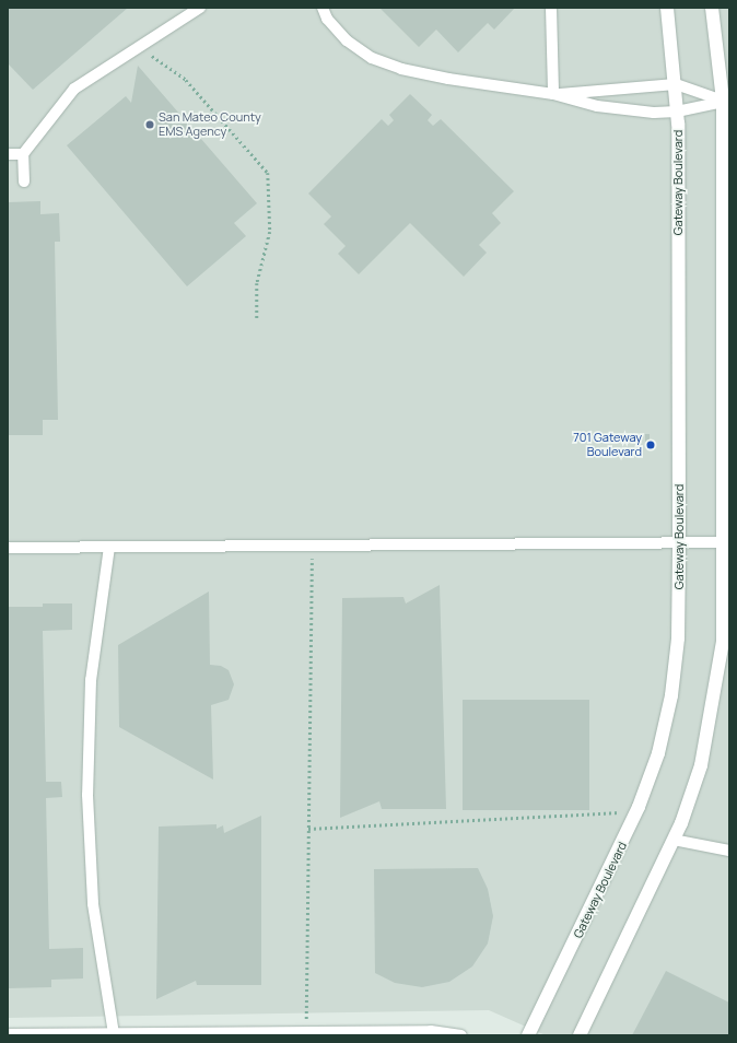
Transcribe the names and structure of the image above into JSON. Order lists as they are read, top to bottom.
{
  "streets": {
    "main road": ["Gateway Boulevard"]
  },
  "places": ["San Mateo County EMS Agency", "701 Gateway Boulevard"]
}
